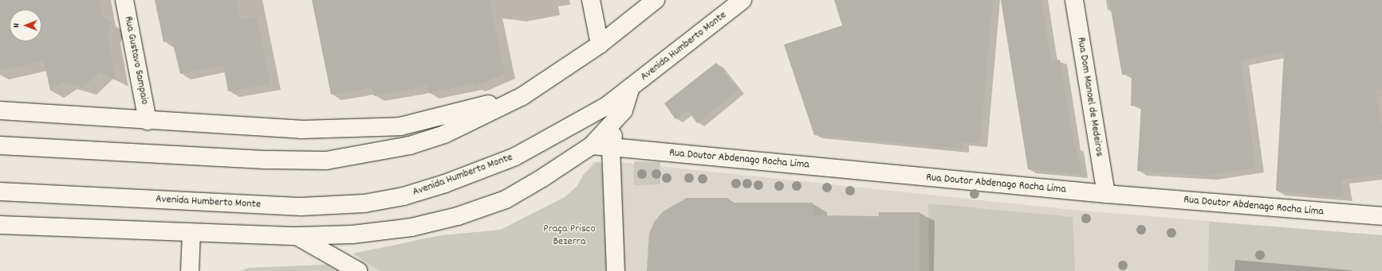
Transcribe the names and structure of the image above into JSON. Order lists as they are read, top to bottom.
{
  "streets": {
    "main road": [
      "Avenida Humberto Monte",
      "Rua Gustavo Sampaio",
      "Rua Dom Manoel de Medeiros",
      "Rua Doutor Abdenago Rocha Lima"
    ]
  },
  "crossings": [
    ["Rua Dom Manoel de Medeiros", "Rua Doutor Abdenago Rocha Lima"]
  ],
  "parks": ["Praça Prisco Bezerra"],
  "north": "left"
}
